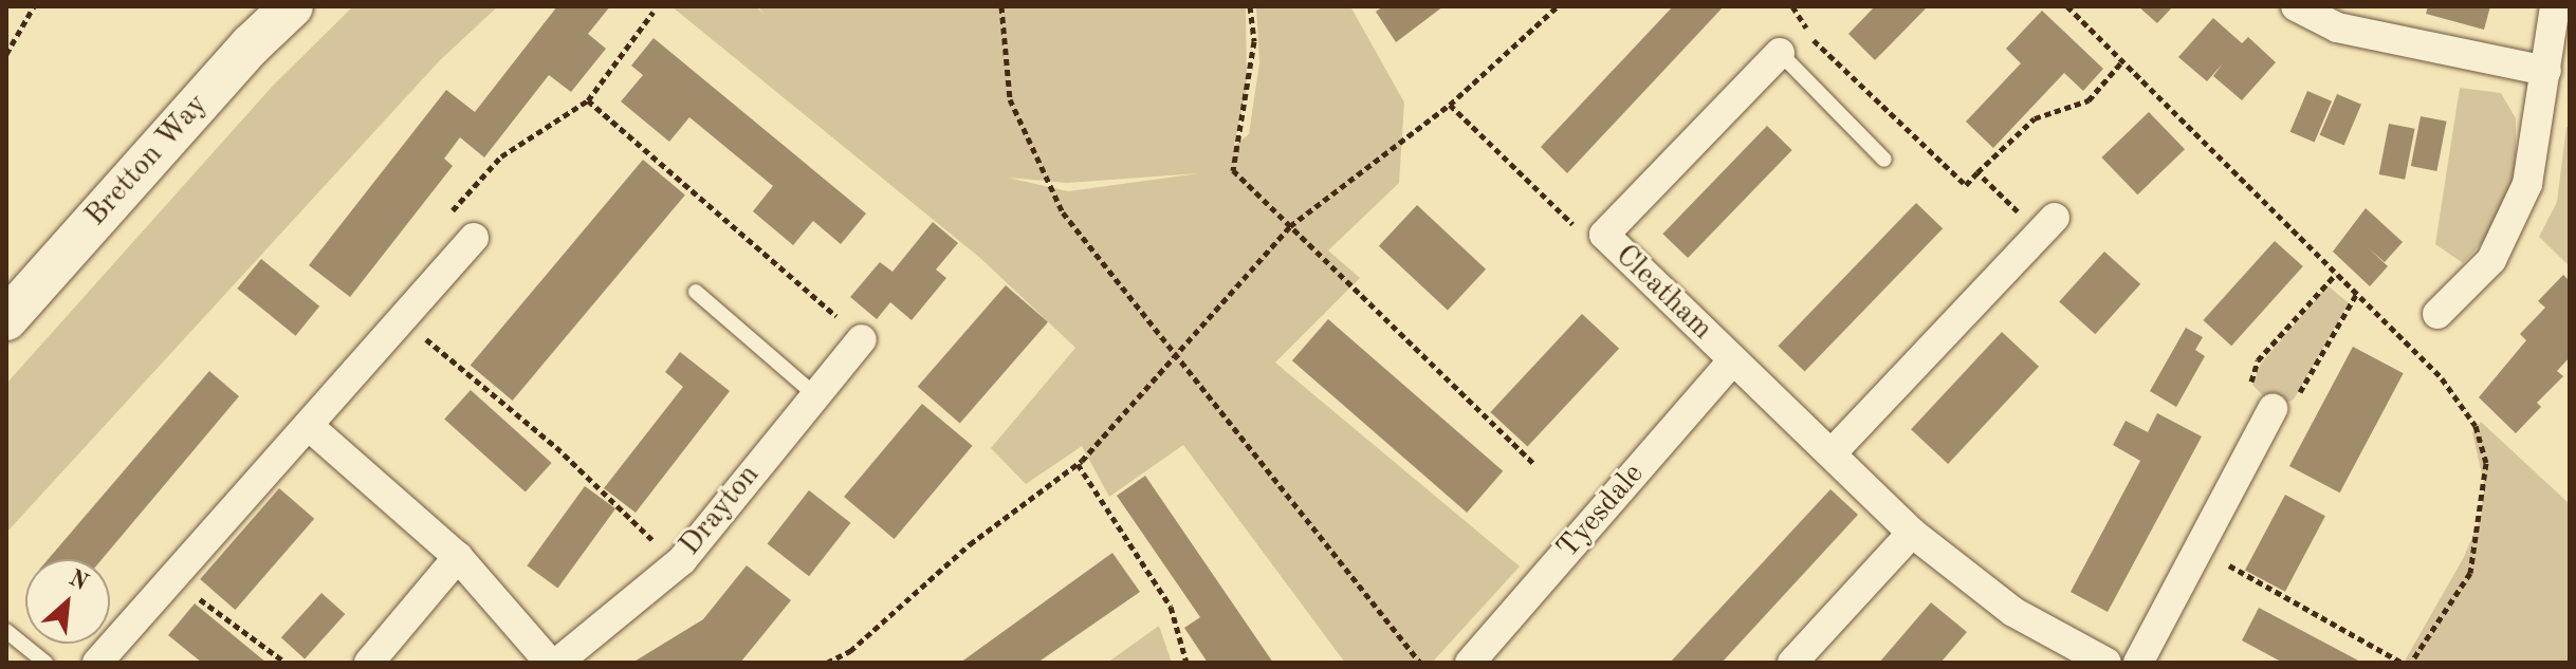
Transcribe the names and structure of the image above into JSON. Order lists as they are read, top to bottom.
{
  "streets": {
    "street": [
      "Bretton Way",
      "Cleatham",
      "Drayton",
      "Tyesdale"
    ]
  },
  "crossings": [
    ["Cleatham", "Tyesdale"]
  ],
  "north": "top right"
}
